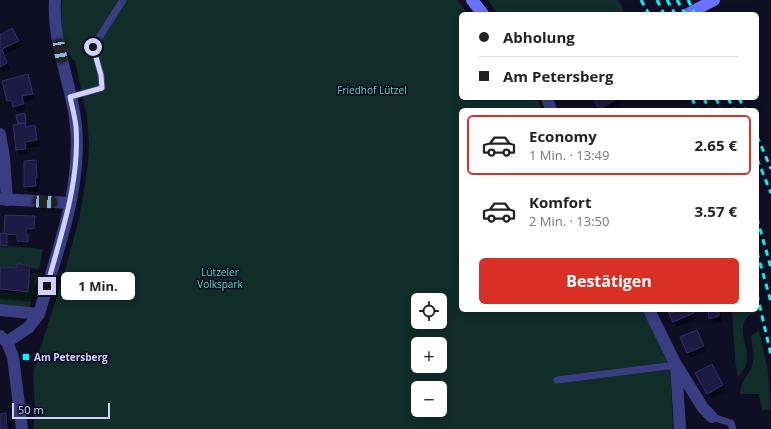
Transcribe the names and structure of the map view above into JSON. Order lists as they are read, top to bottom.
{
  "parks": ["Friedhof Lützel", "Lützeler Volkspark"],
  "places": {
    "transit": ["Am Petersberg"]
  },
  "scale_bar": "50 m",
  "page": {
    "banner": ["Abholung", "Am Petersberg"],
    "list": [
      {
        "name": "Economy",
        "note": "1 Min. · 13:49",
        "value": "2.65 €"
      },
      {
        "name": "Komfort",
        "note": "2 Min. · 13:50",
        "value": "3.57 €"
      }
    ],
    "buttons": "Bestätigen",
    "bubble": "1 Min.",
    "map_buttons": ["+", "−"],
    "scale": "50 m"
  }
}
